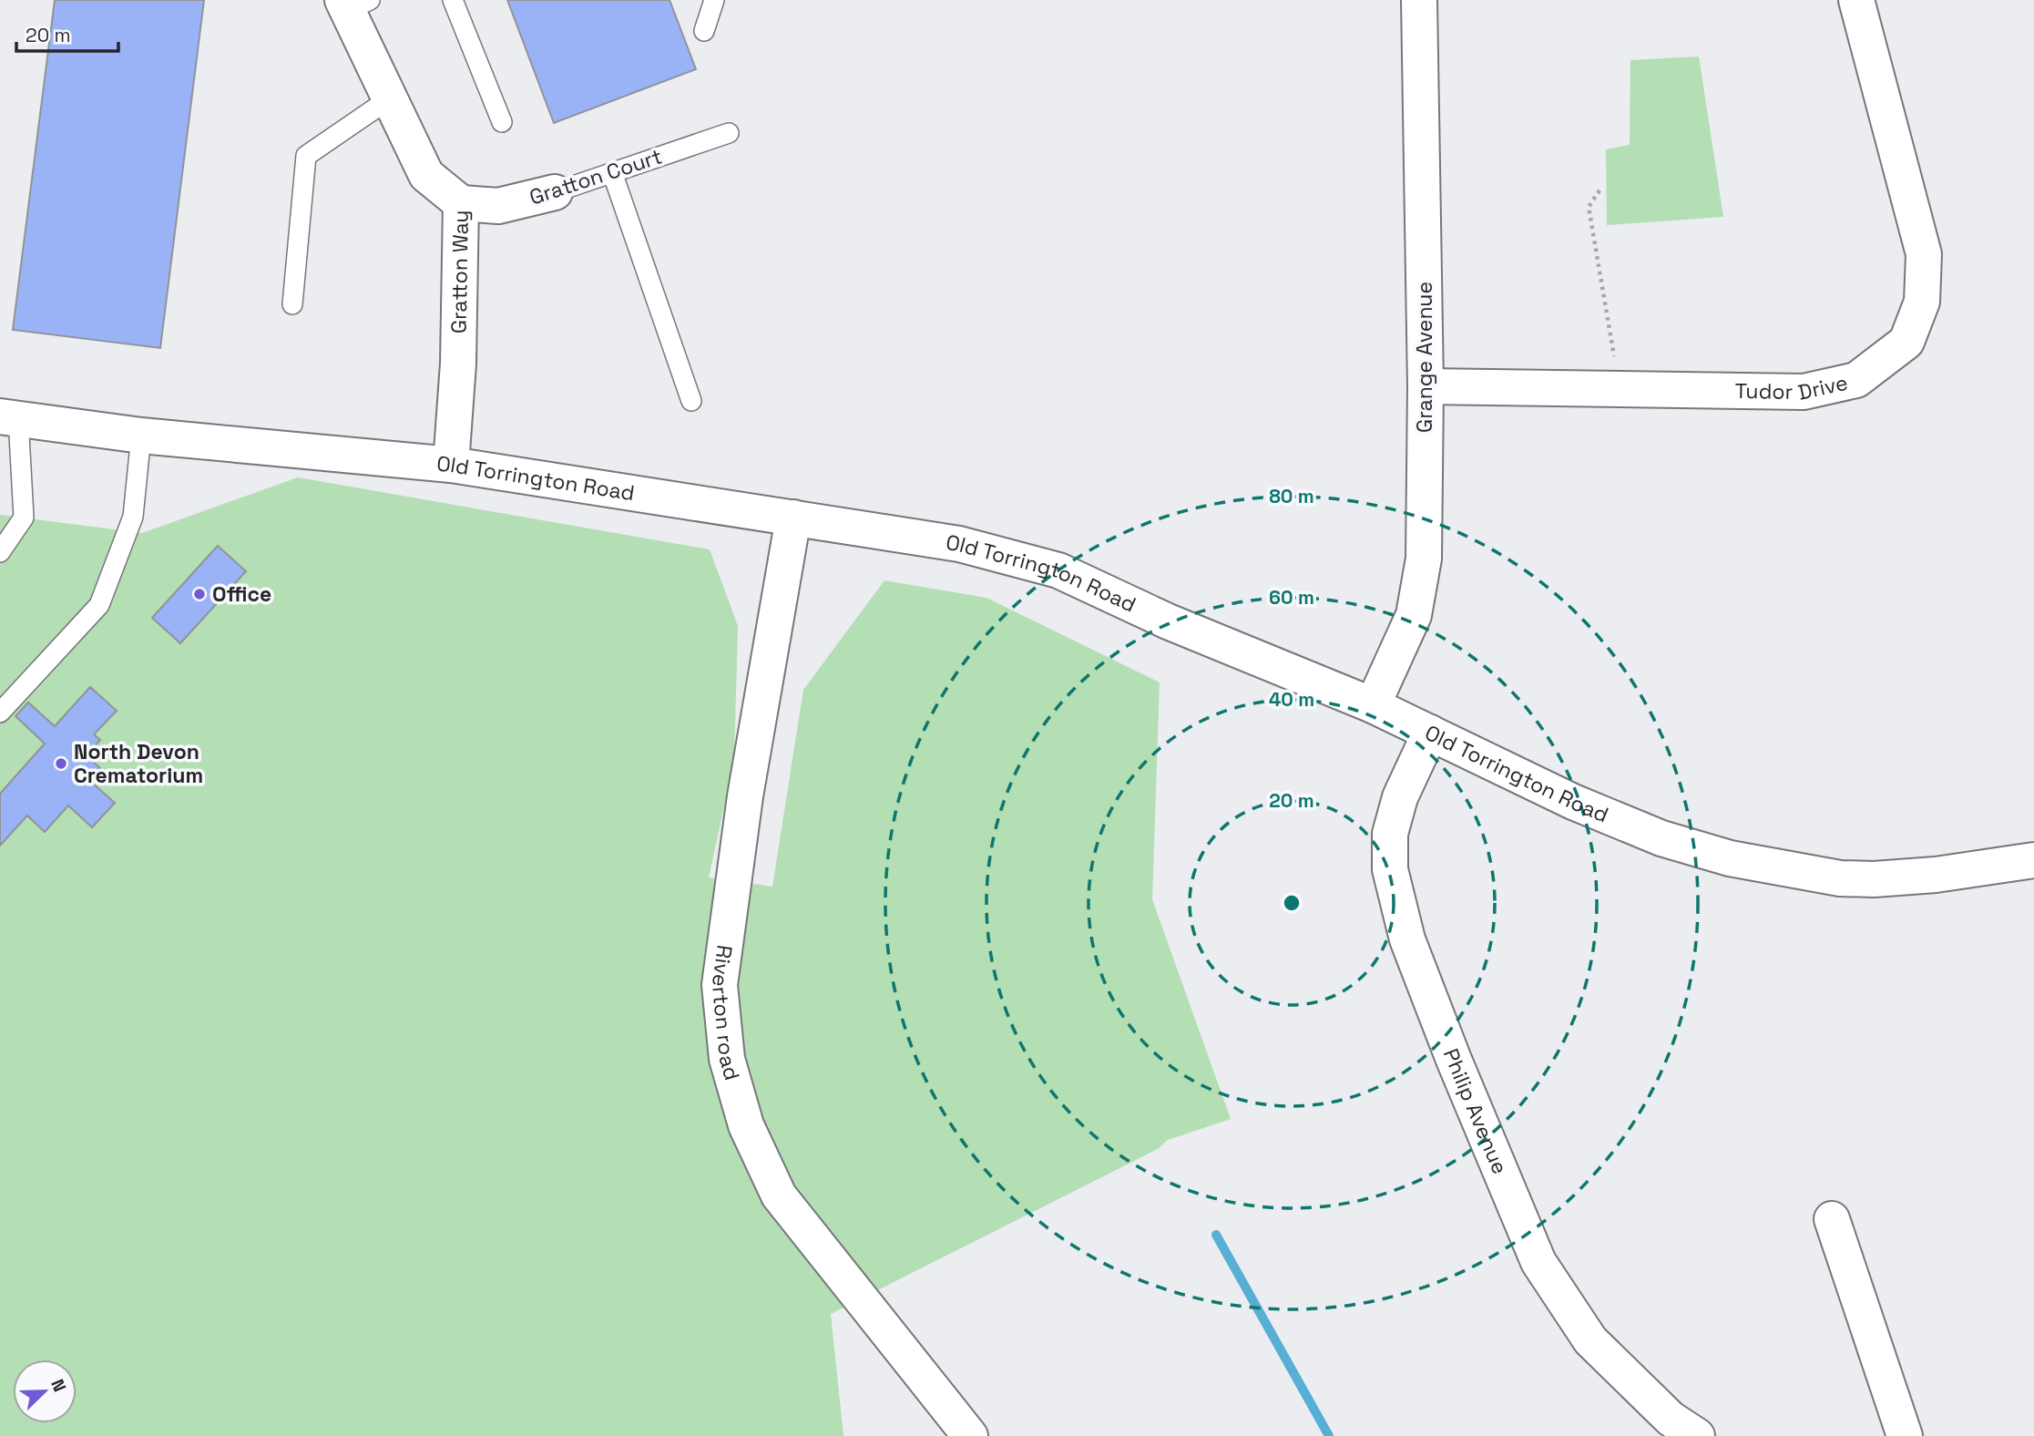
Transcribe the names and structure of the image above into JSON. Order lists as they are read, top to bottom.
{
  "streets": {
    "street": [
      "Gratton Court",
      "Gratton Way",
      "Grange Avenue",
      "Tudor Drive",
      "Old Torrington Road",
      "Riverton road",
      "Philip Avenue"
    ]
  },
  "crossings": [
    ["Gratton Court", "Gratton Way"],
    ["Gratton Way", "Old Torrington Road"],
    ["Grange Avenue", "Tudor Drive"],
    ["Grange Avenue", "Old Torrington Road"],
    ["Old Torrington Road", "Riverton road"],
    ["Old Torrington Road", "Philip Avenue"]
  ],
  "places": ["Office", "North Devon Crematorium"],
  "scale_bar": "20 m",
  "north": "top right",
  "rings": [
    "80 m",
    "60 m",
    "40 m",
    "20 m"
  ]
}
